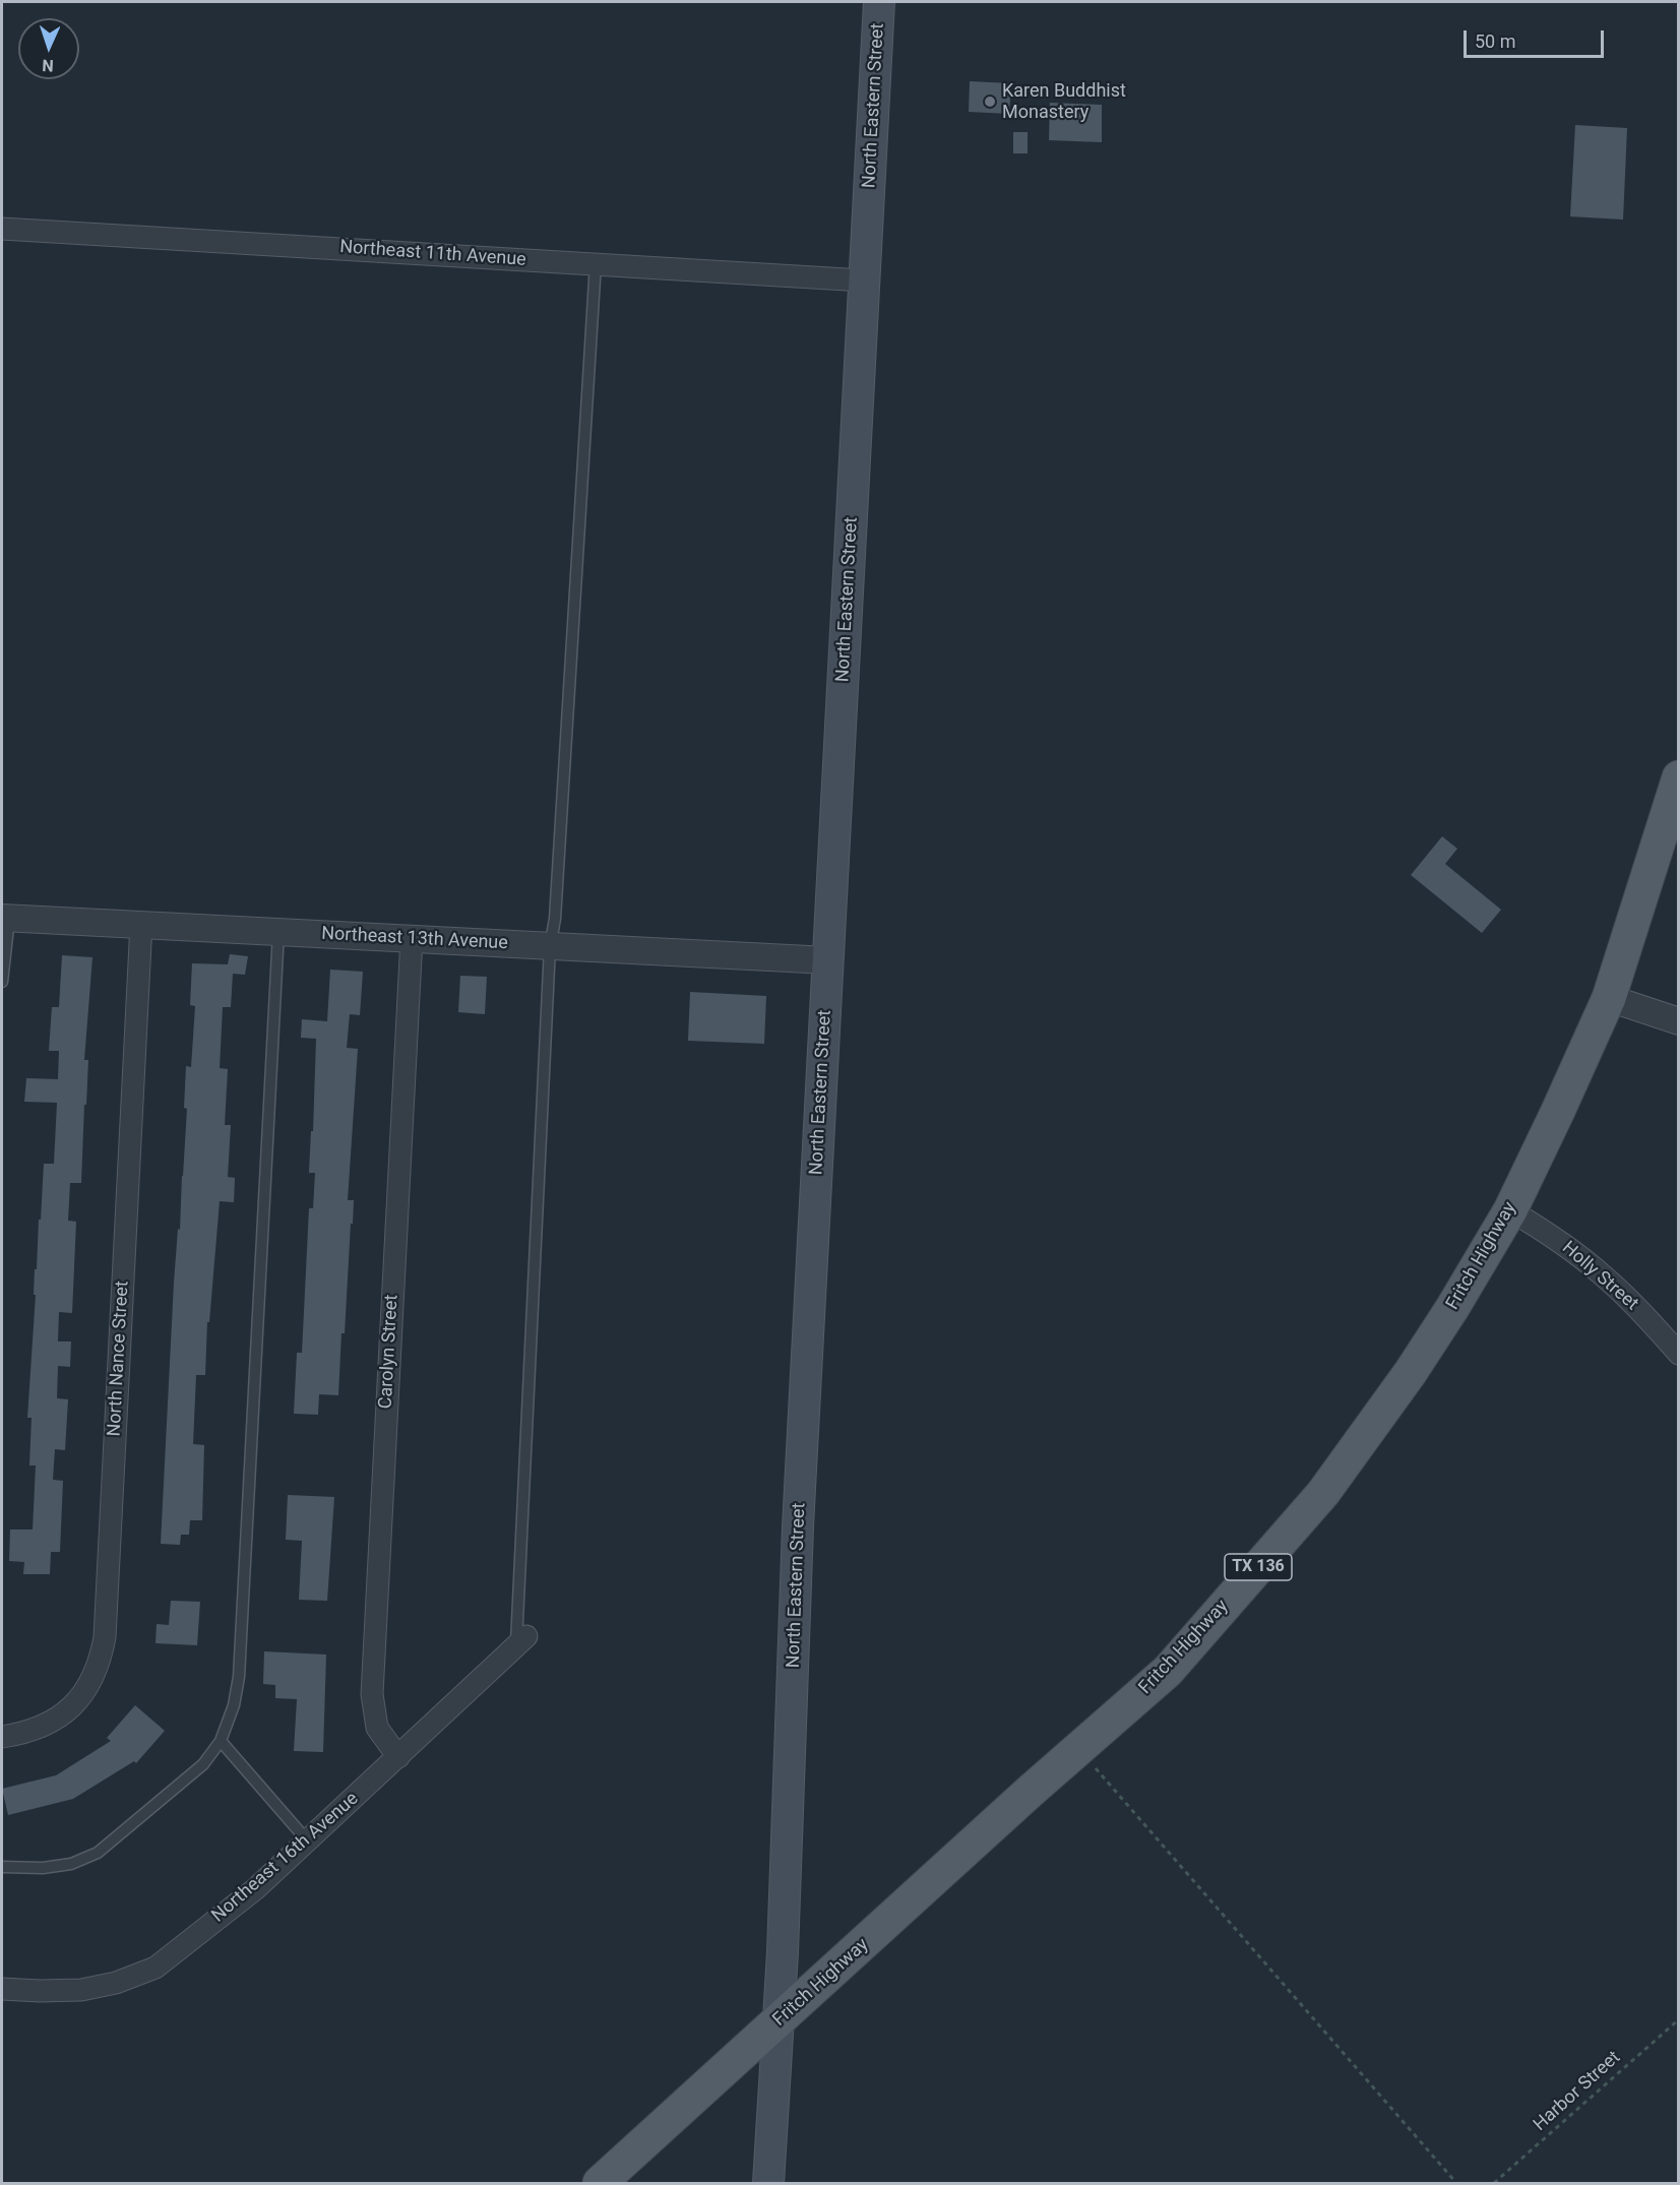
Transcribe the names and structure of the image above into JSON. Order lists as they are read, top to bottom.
{
  "streets": {
    "main road": ["North Eastern Street", "Fritch Highway", "TX 136"],
    "street": [
      "Northeast 11th Avenue",
      "Northeast 13th Avenue",
      "Holly Street",
      "Carolyn Street",
      "North Nance Street",
      "Northeast 16th Avenue"
    ],
    "path": ["Harbor Street"]
  },
  "crossings": [
    ["North Eastern Street", "Northeast 11th Avenue"],
    ["North Eastern Street", "Northeast 13th Avenue"],
    ["North Eastern Street", "Fritch Highway"],
    ["Northeast 13th Avenue", "Carolyn Street"],
    ["Northeast 13th Avenue", "North Nance Street"],
    ["Fritch Highway", "Holly Street"],
    ["Carolyn Street", "Northeast 16th Avenue"]
  ],
  "places": ["Karen Buddhist Monastery"],
  "scale_bar": "50 m",
  "north": "bottom"
}
